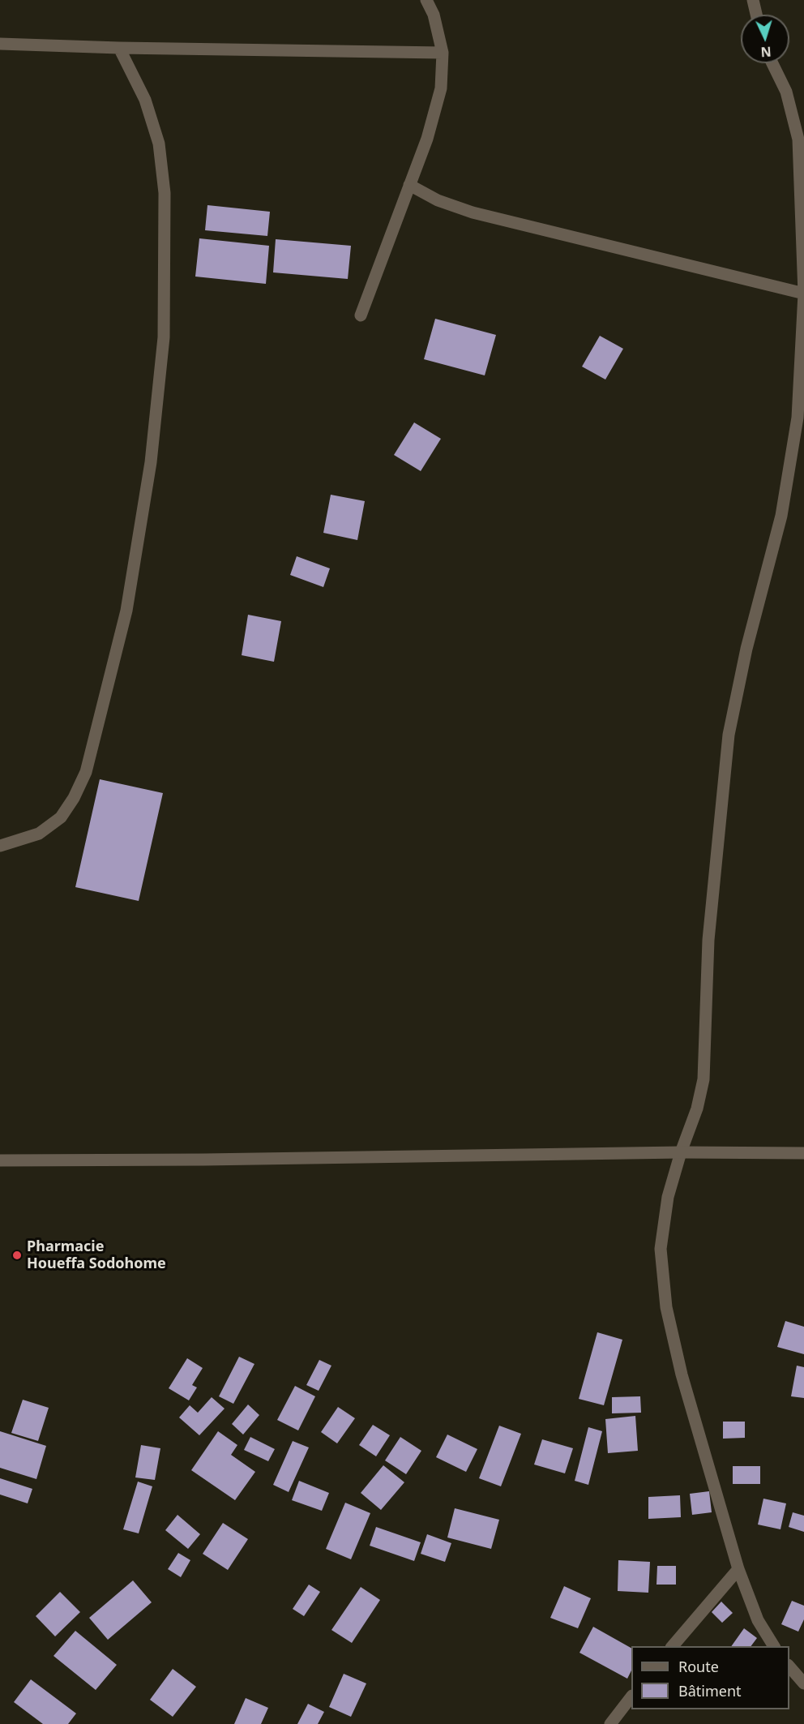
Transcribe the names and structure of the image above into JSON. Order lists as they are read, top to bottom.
{
  "places": ["Pharmacie Houeffa Sodohome"],
  "legend": ["Route", "Bâtiment"],
  "north": "bottom"
}
